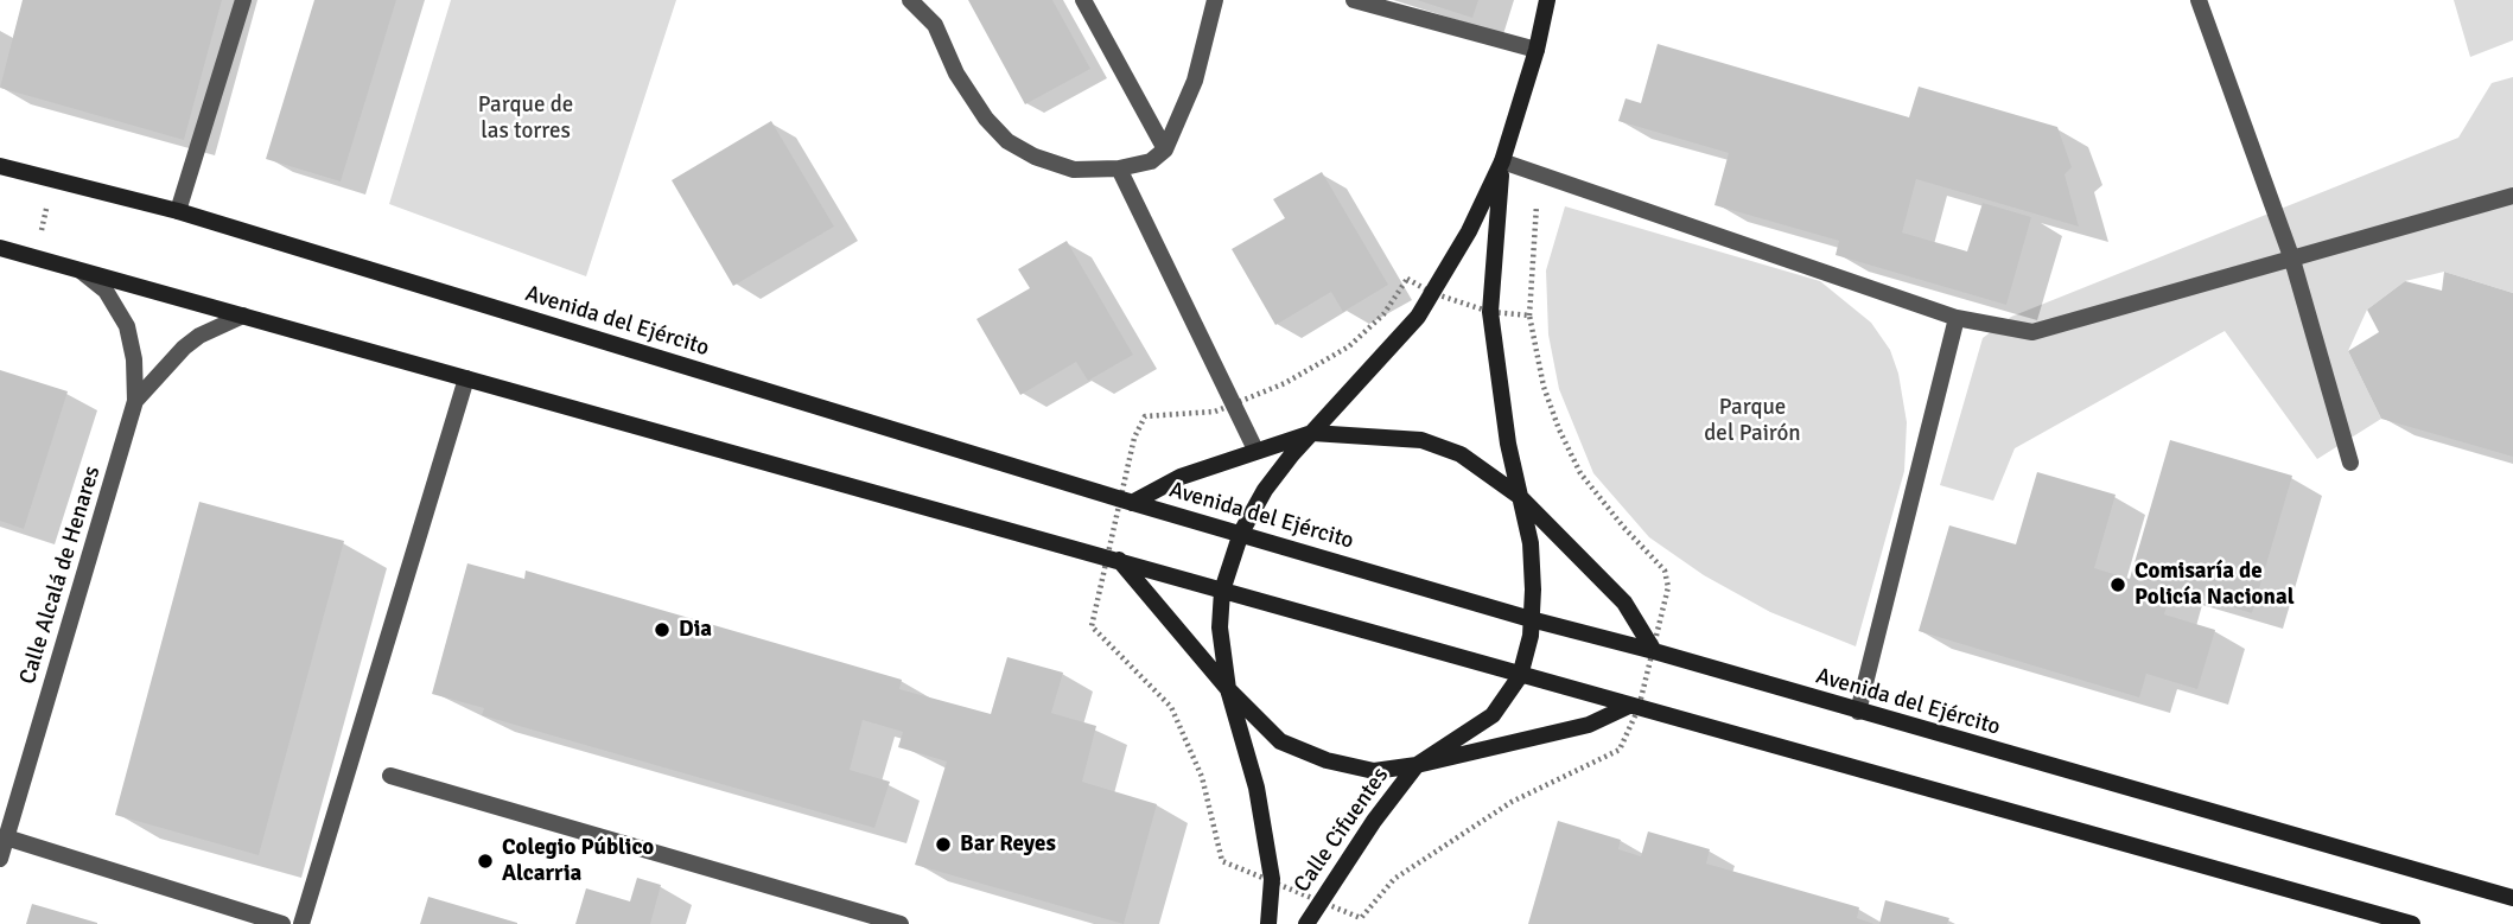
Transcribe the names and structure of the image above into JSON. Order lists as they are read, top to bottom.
{
  "streets": {
    "main road": ["Avenida del Ejército", "Calle Cifuentes"],
    "street": ["Calle Alcalá de Henares"]
  },
  "crossings": [
    ["Avenida del Ejército", "Calle Cifuentes"]
  ],
  "parks": ["Parque de las torres", "Parque del Pairón"],
  "places": [
    "Comisaría de Policía Nacional",
    "Dia",
    "Bar Reyes",
    "Colegio Público Alcarria"
  ]
}
